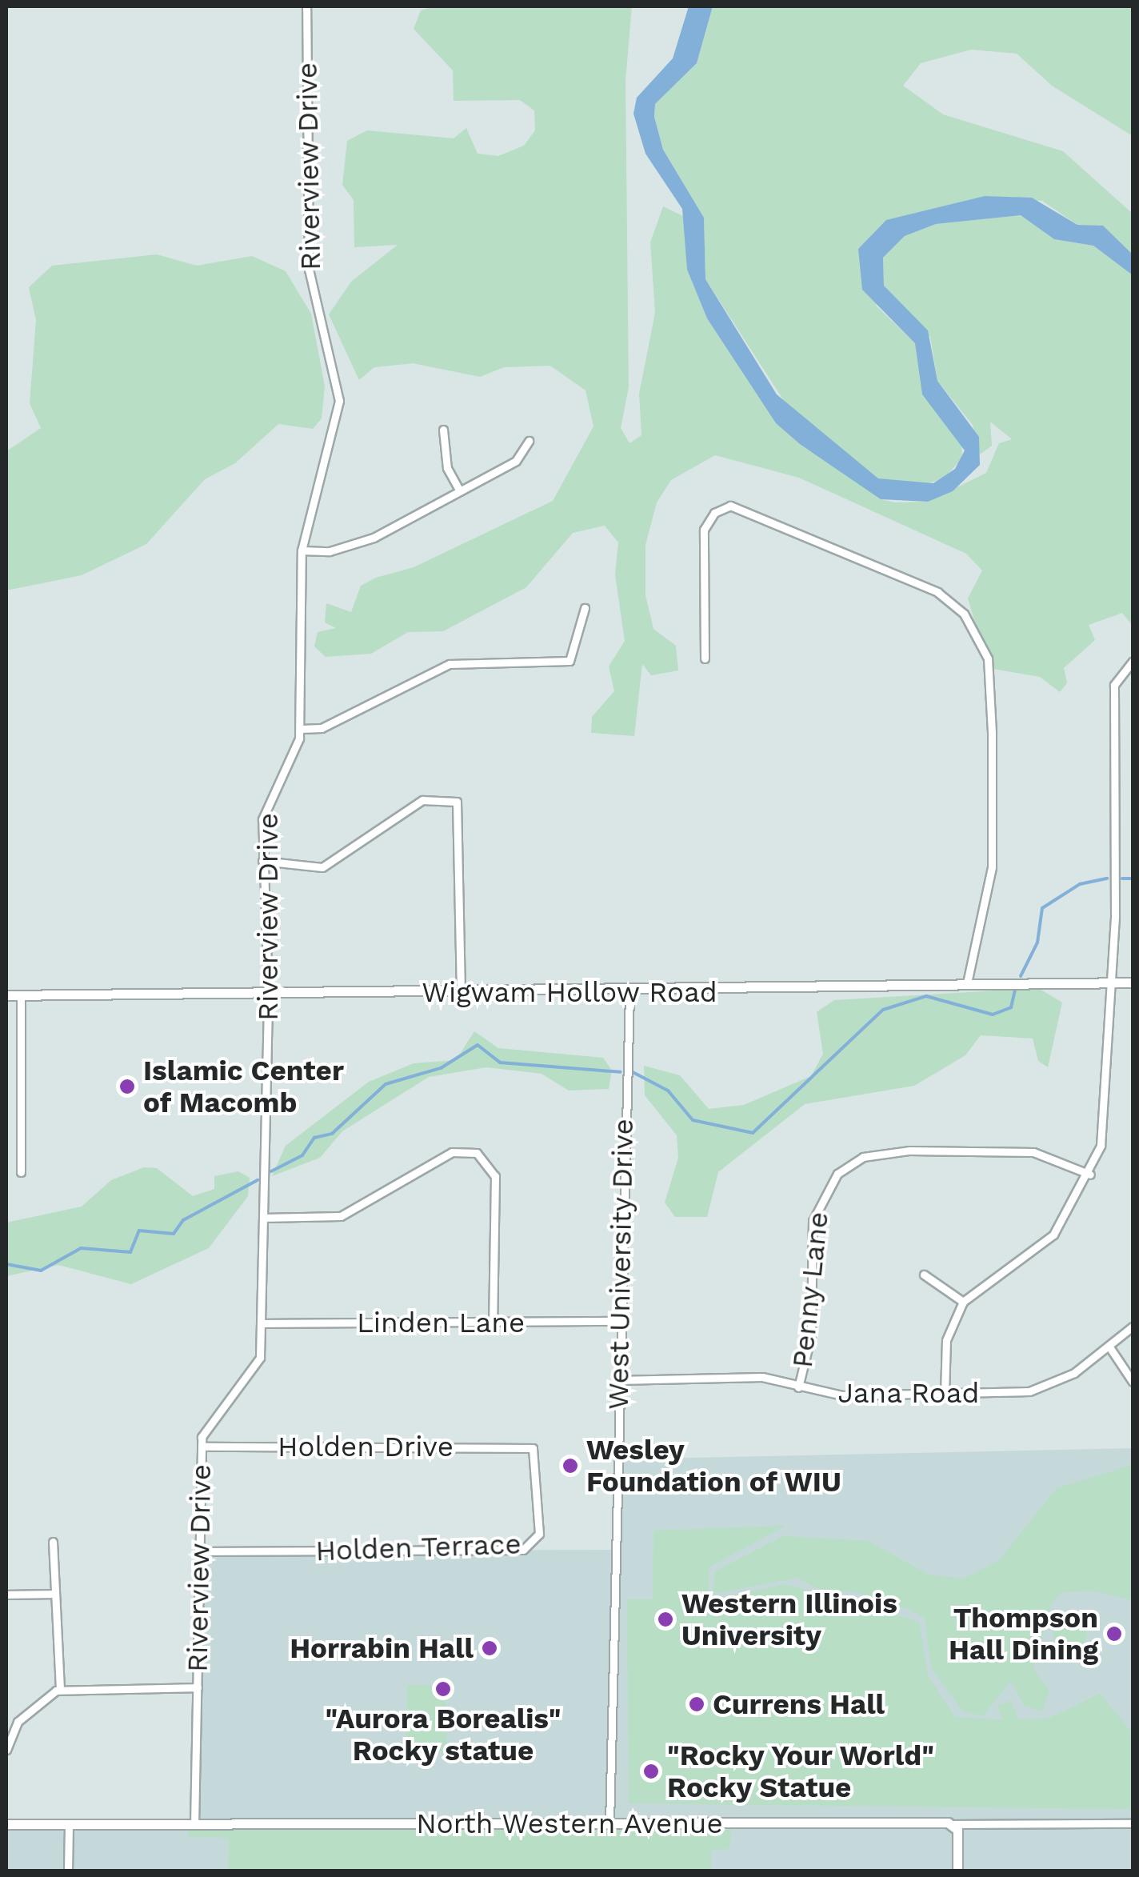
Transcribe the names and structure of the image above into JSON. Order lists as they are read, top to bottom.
{
  "streets": {
    "street": [
      "Riverview Drive",
      "Wigwam Hollow Road",
      "West University Drive",
      "Penny Lane",
      "Linden Lane",
      "Jana Road",
      "Holden Drive",
      "Holden Terrace",
      "North Western Avenue"
    ]
  },
  "crossings": [
    ["Riverview Drive", "Wigwam Hollow Road"],
    ["Riverview Drive", "Linden Lane"],
    ["Riverview Drive", "Holden Drive"],
    ["Riverview Drive", "Holden Terrace"],
    ["Riverview Drive", "North Western Avenue"],
    ["Wigwam Hollow Road", "West University Drive"],
    ["West University Drive", "Linden Lane"],
    ["West University Drive", "Jana Road"],
    ["West University Drive", "North Western Avenue"],
    ["Penny Lane", "Jana Road"],
    ["Holden Drive", "Holden Terrace"]
  ],
  "places": [
    "Islamic Center of Macomb",
    "Wesley Foundation of WIU",
    "Western Illinois University",
    "Thompson Hall Dining",
    "Horrabin Hall",
    "\"Aurora Borealis\" Rocky statue",
    "Currens Hall",
    "\"Rocky Your World\" Rocky Statue"
  ]
}
